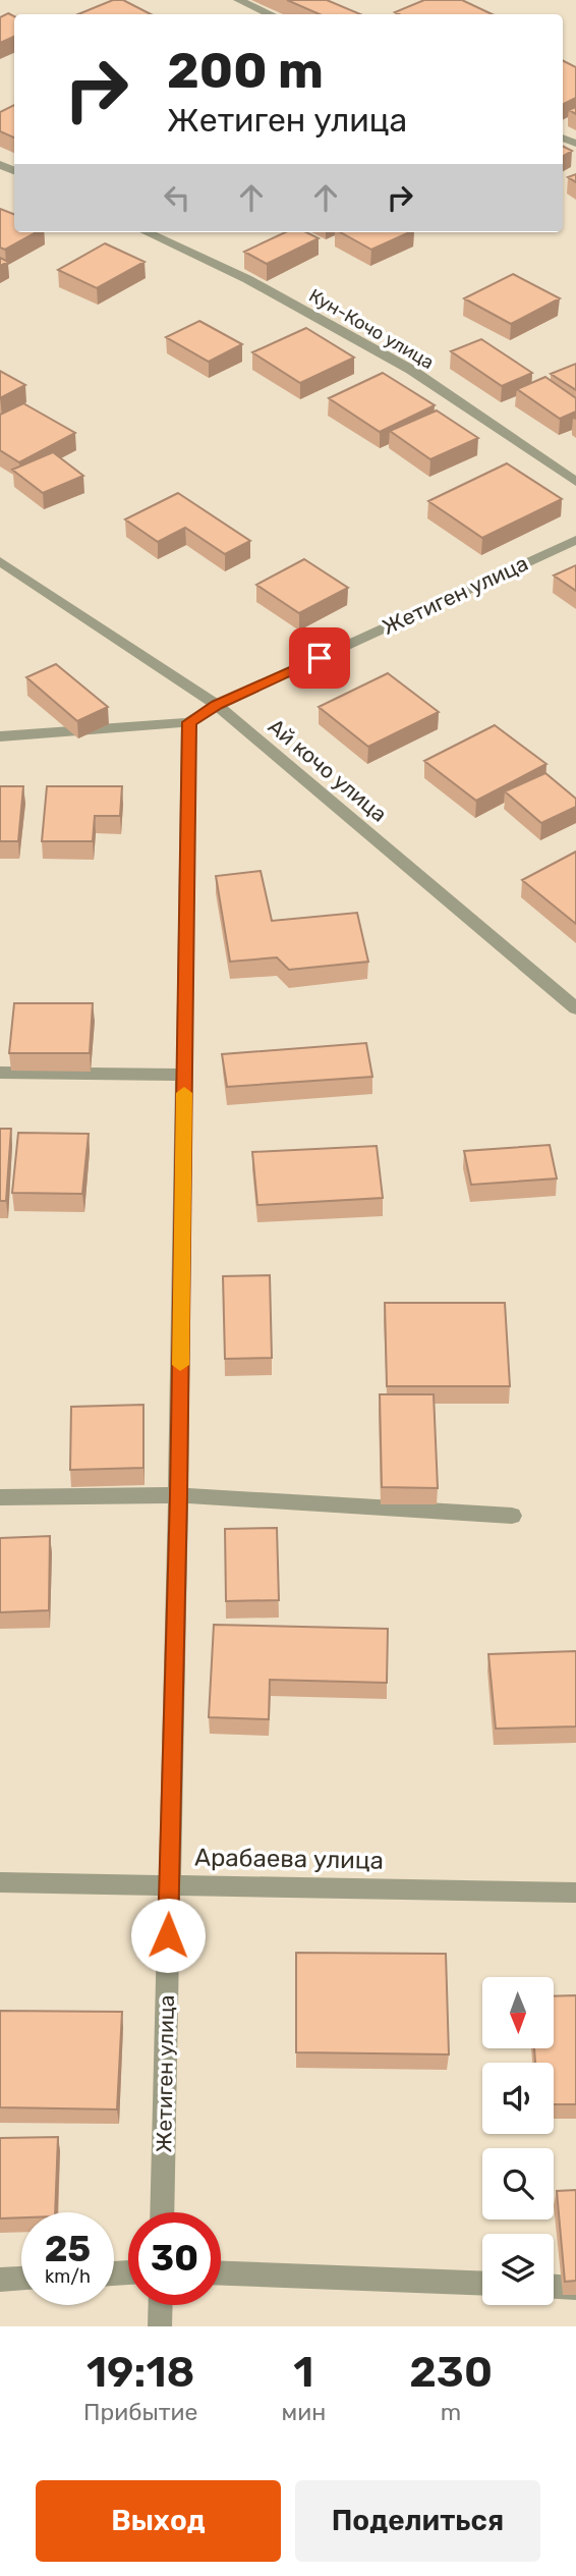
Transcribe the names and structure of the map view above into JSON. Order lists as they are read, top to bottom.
{
  "streets": {
    "street": [
      "Кун-Кочо улица",
      "Жетиген улица",
      "Ай кочо улица",
      "Арабаева улица"
    ]
  },
  "crossings": [
    ["Жетиген улица", "Ай кочо улица"],
    ["Жетиген улица", "Арабаева улица"]
  ],
  "north": "bottom",
  "page": {
    "turn": ["200 m", "Жетиген улица"],
    "speed": "25 km/h",
    "limit": "30",
    "eta": [
      "19:18",
      "Прибытие",
      "1",
      "мин",
      "230",
      "m"
    ],
    "buttons": ["Выход", "Поделиться"]
  }
}
